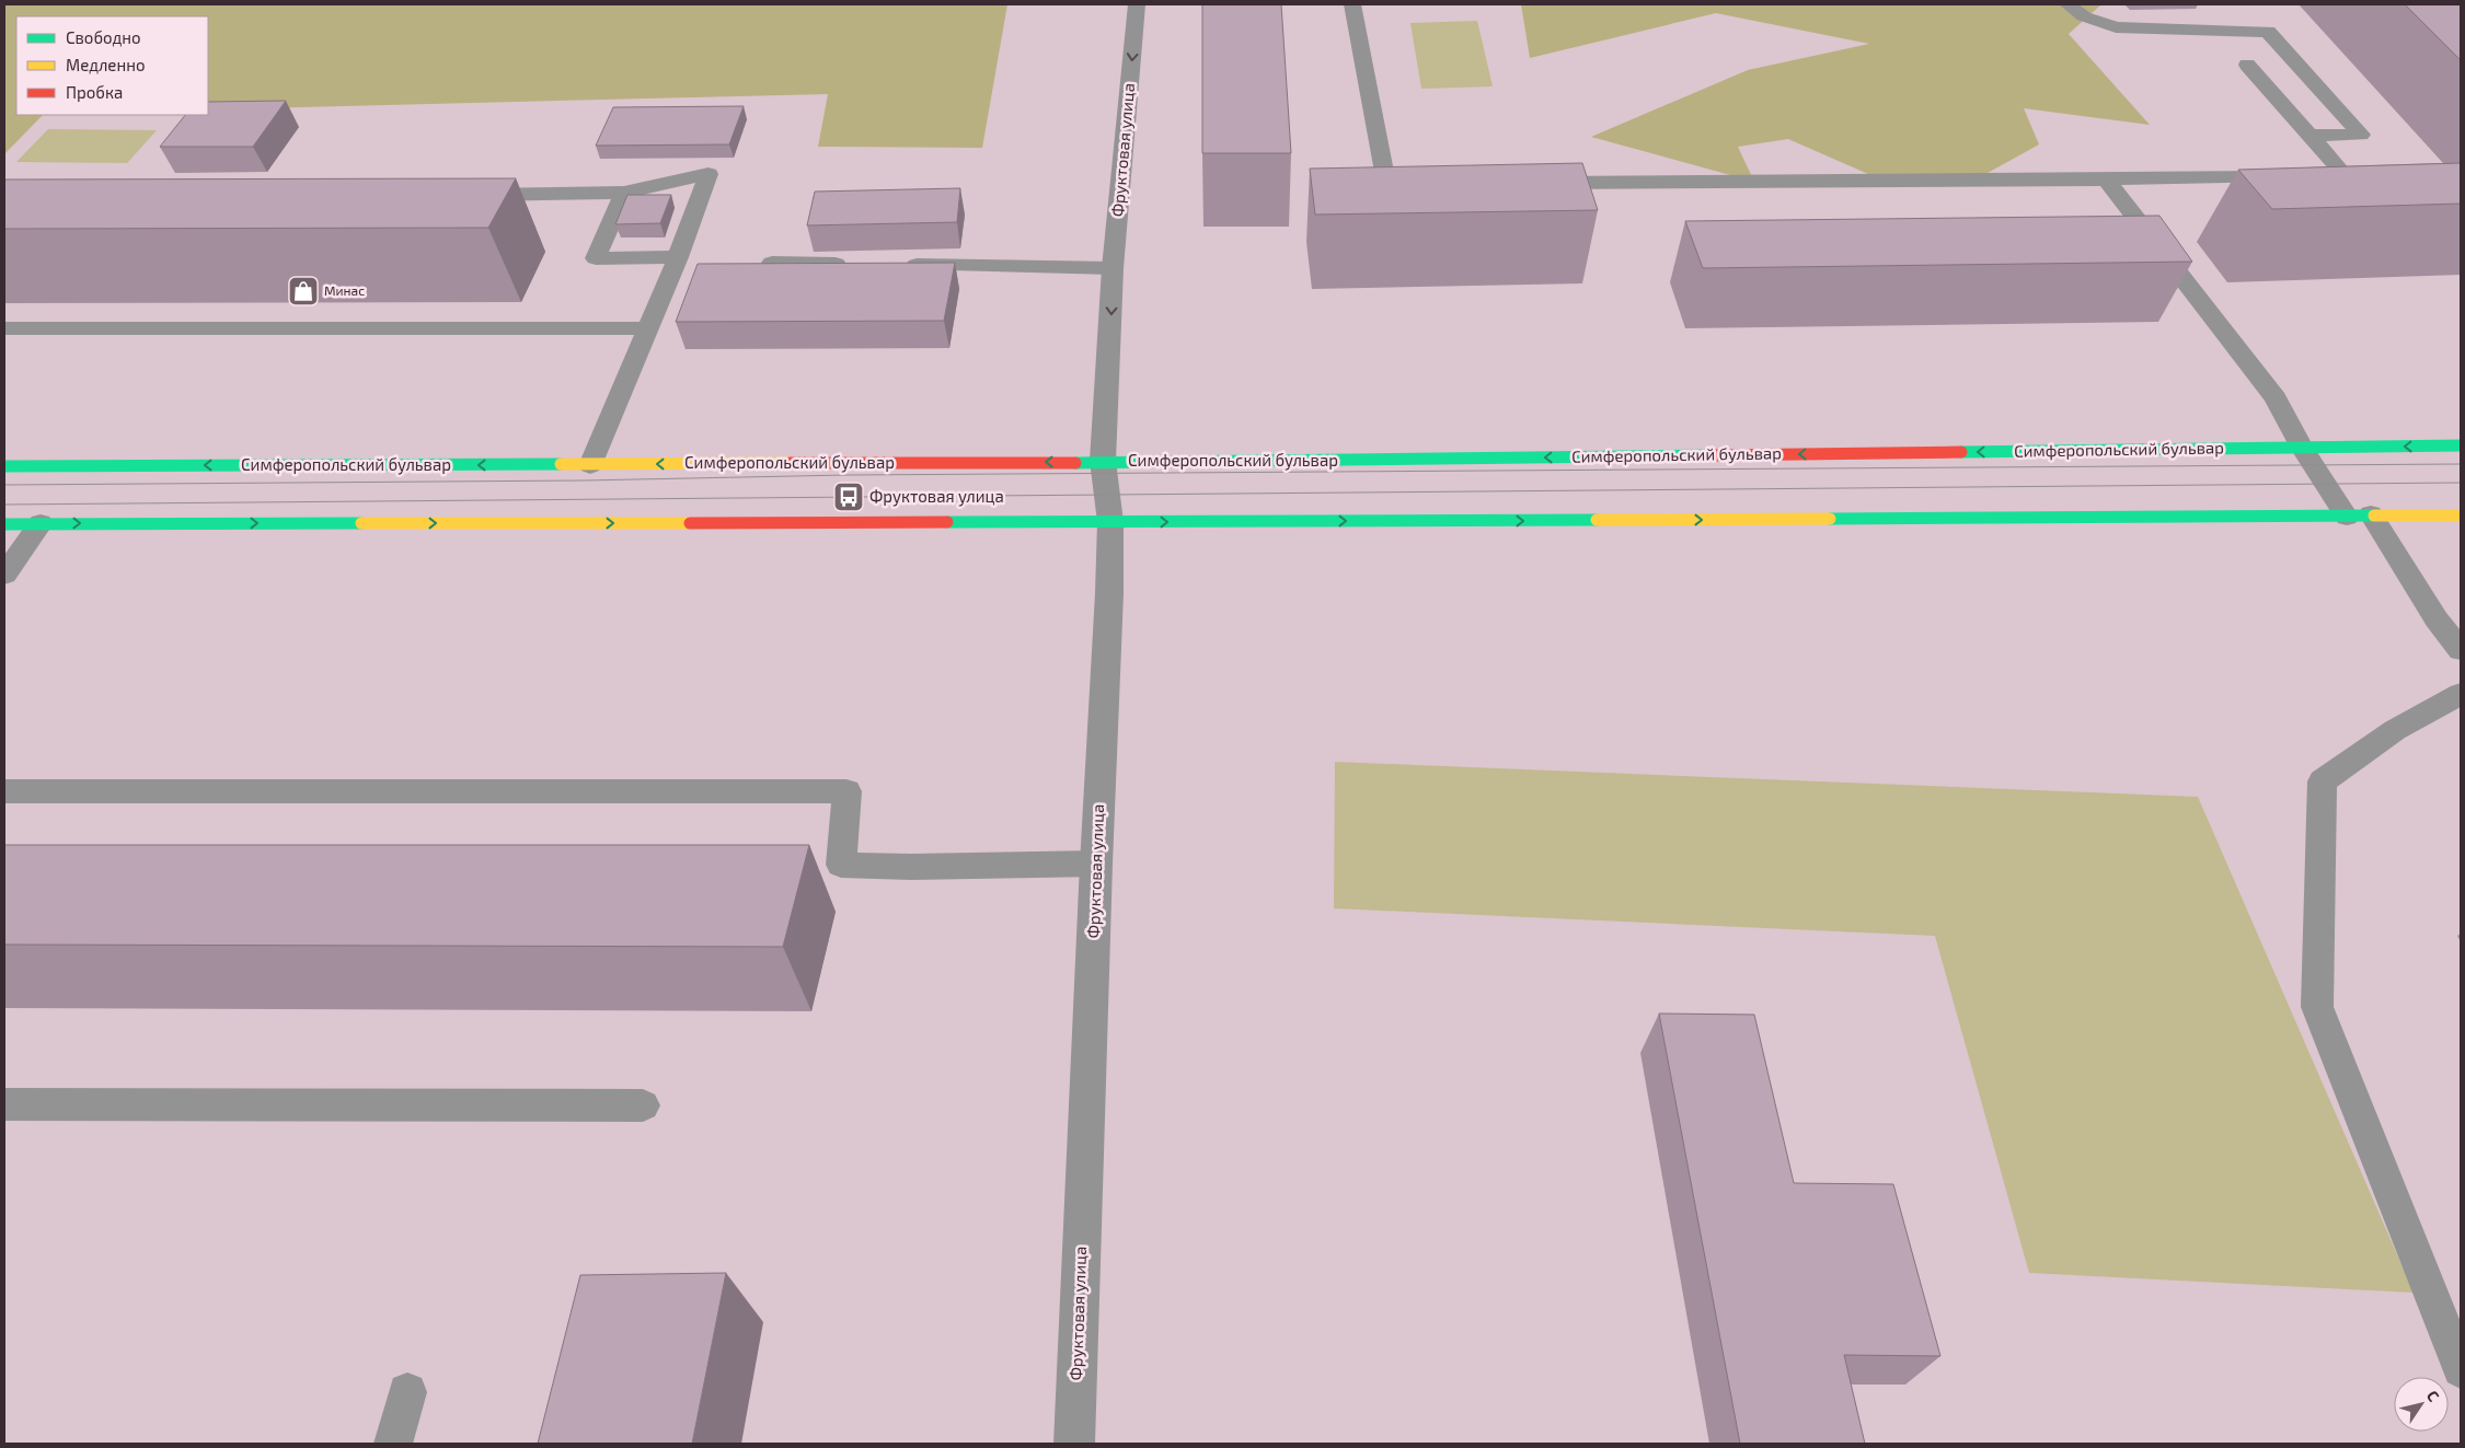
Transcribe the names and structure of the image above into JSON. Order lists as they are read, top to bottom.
{
  "streets": {
    "main road": ["Симферопольский бульвар"],
    "street": ["Фруктовая улица"]
  },
  "crossings": [
    ["Фруктовая улица", "Симферопольский бульвар"]
  ],
  "places": {
    "shop": ["Минас"],
    "bus stop": ["Фруктовая улица"]
  },
  "legend": ["Свободно", "Медленно", "Пробка"],
  "north": "top right"
}
